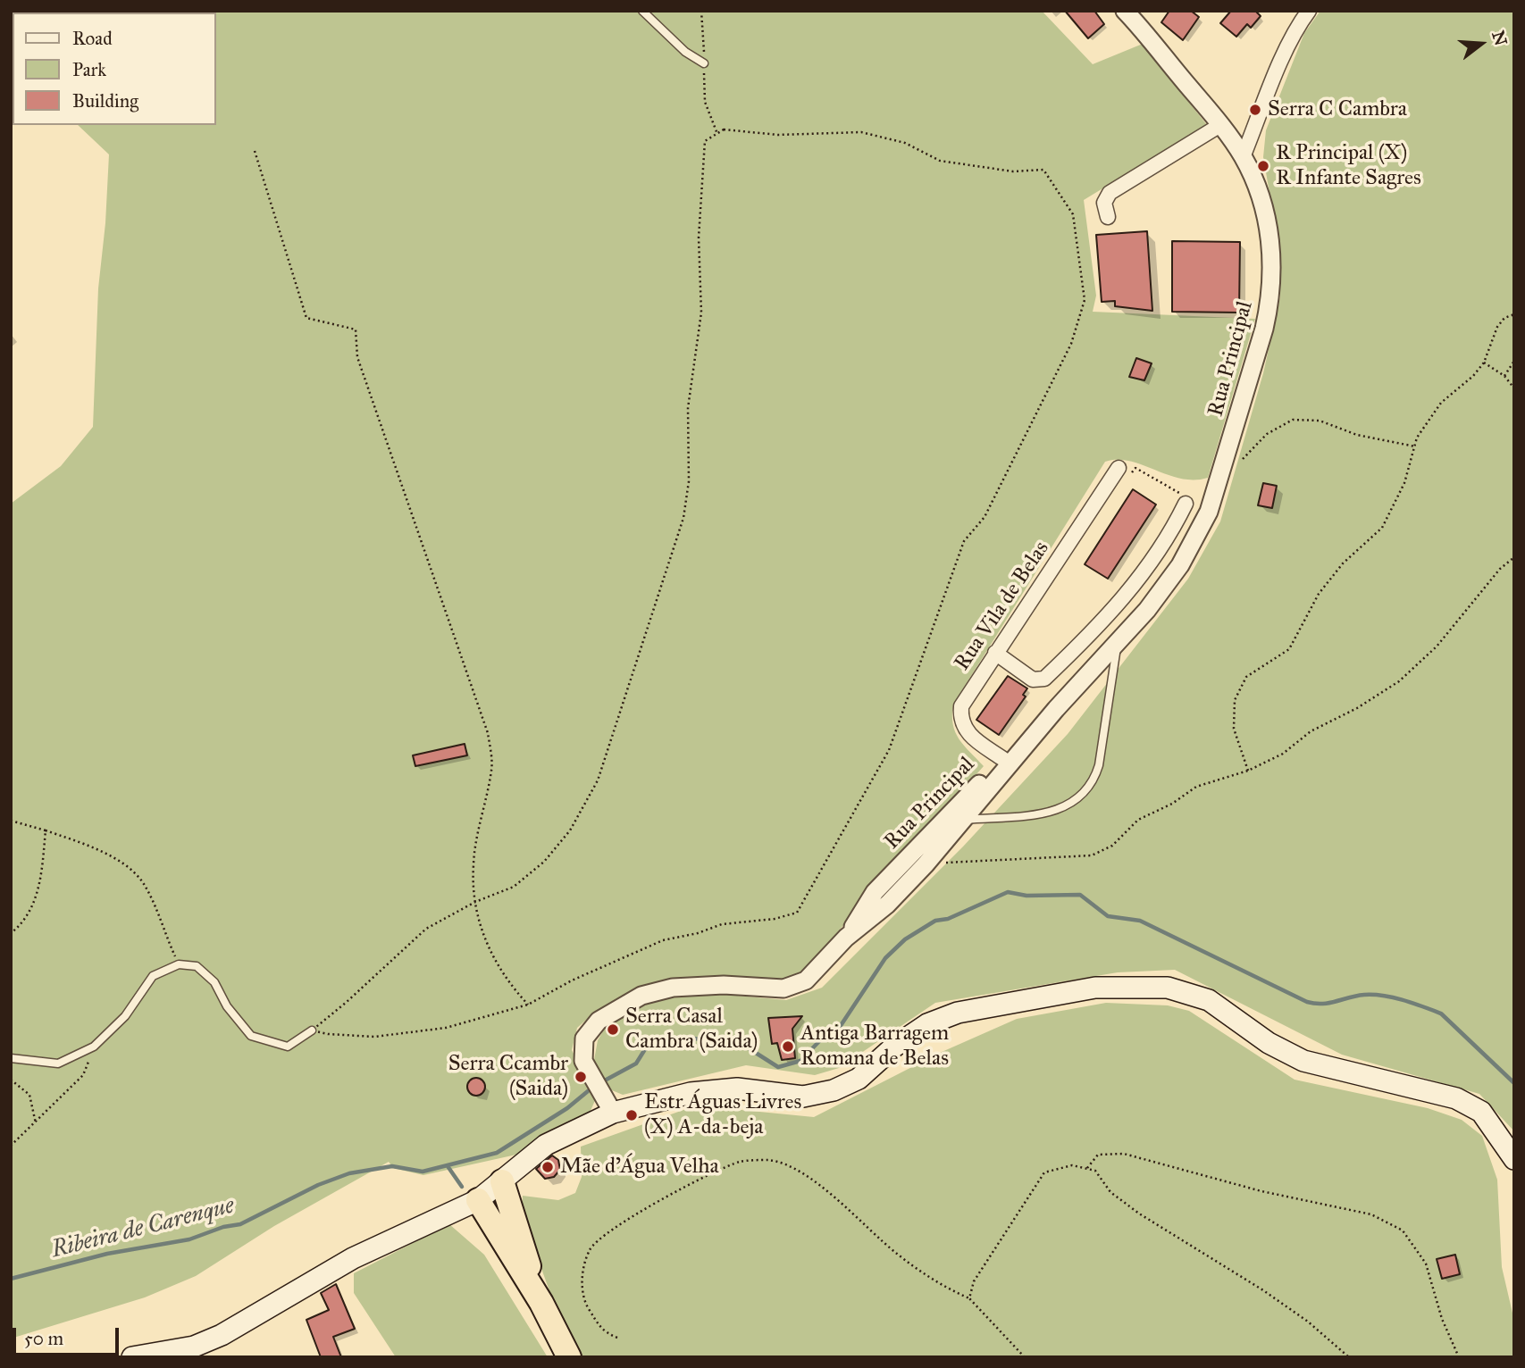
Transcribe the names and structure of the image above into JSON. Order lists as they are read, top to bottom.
{
  "streets": {
    "street": ["Rua Principal", "Rua Vila de Belas"]
  },
  "crossings": [
    ["Rua Principal", "Rua Vila de Belas"]
  ],
  "water": ["Ribeira de Carenque"],
  "places": [
    "Serra C Cambra",
    "R Principal (X) R Infante Sagres",
    "Serra Casal Cambra (Saida)",
    "Antiga Barragem Romana de Belas",
    "Serra Ccambr (Saida)",
    "Estr Águas Livres (X) A-da-beja",
    "Mãe d'Água Velha"
  ],
  "legend": ["Road", "Park", "Building"],
  "scale_bar": "50 m",
  "north": "right"
}
